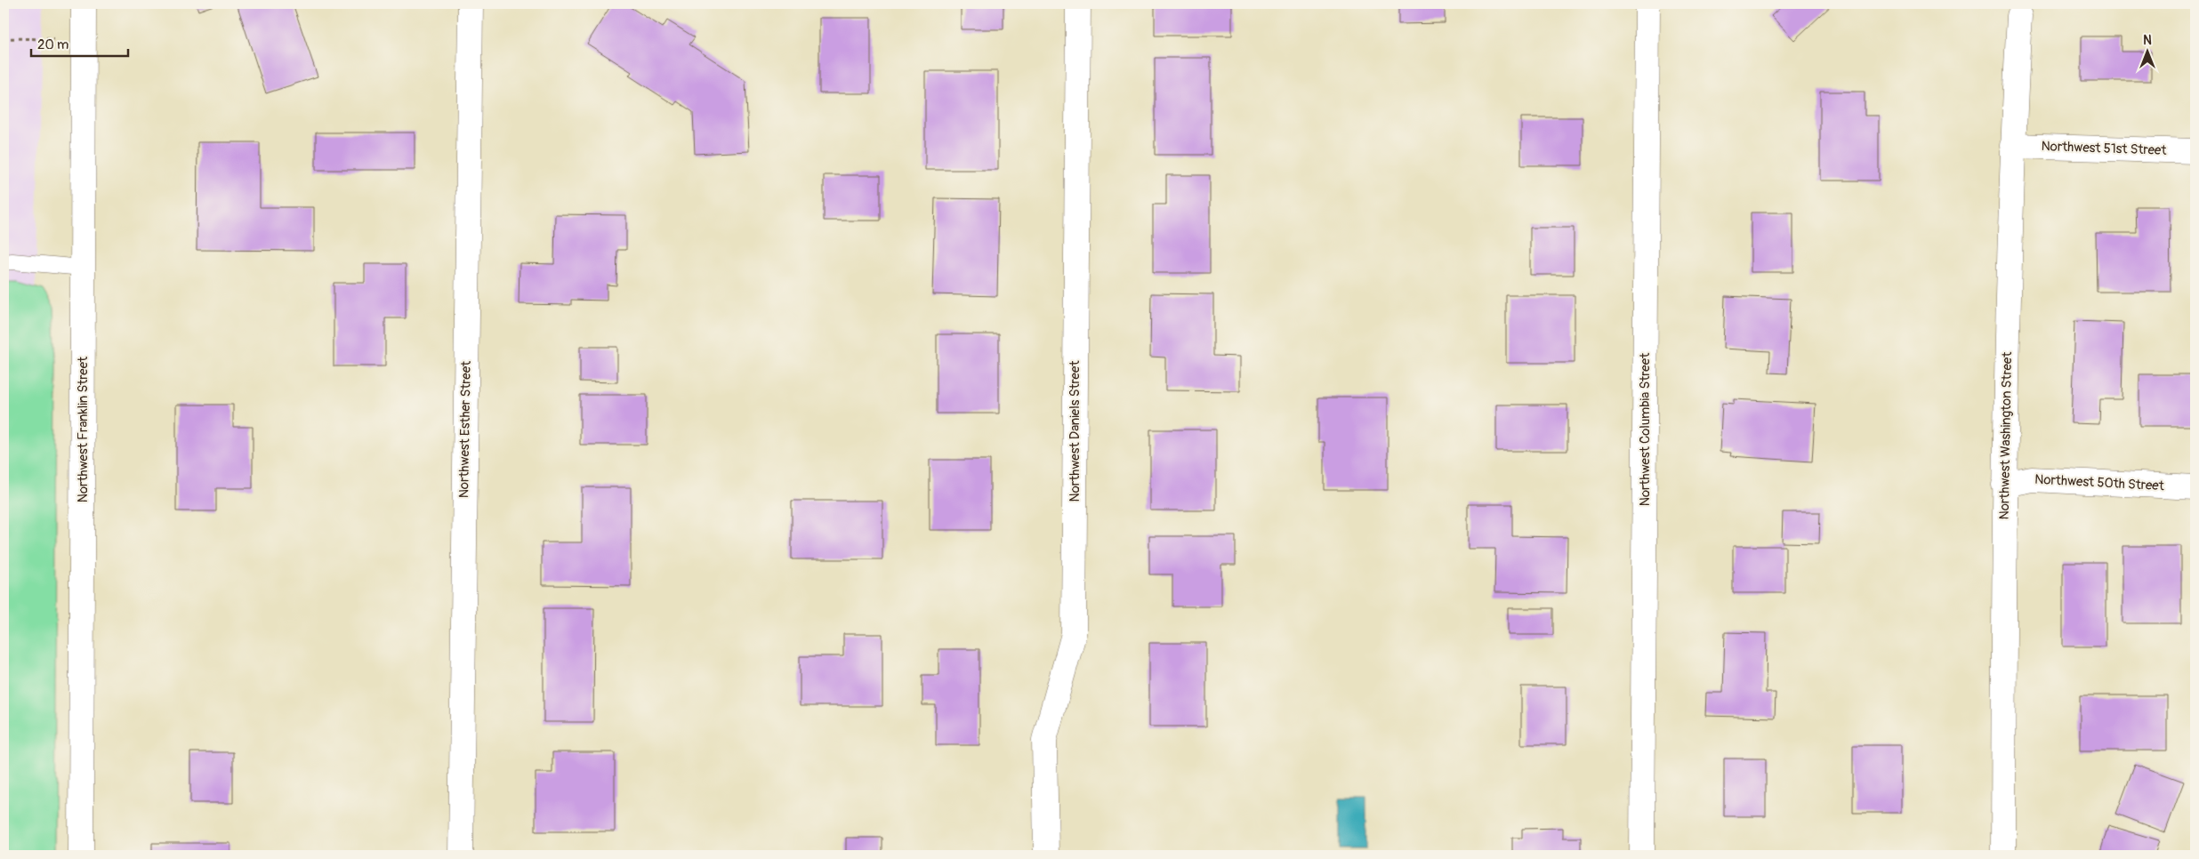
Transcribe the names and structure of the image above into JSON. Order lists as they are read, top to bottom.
{
  "streets": {
    "street": [
      "Northwest 51st Street",
      "Northwest Franklin Street",
      "Northwest Esther Street",
      "Northwest Columbia Street",
      "Northwest Daniels Street",
      "Northwest Washington Street",
      "Northwest 50th Street"
    ]
  },
  "crossings": [
    ["Northwest 51st Street", "Northwest Washington Street"],
    ["Northwest Washington Street", "Northwest 50th Street"]
  ],
  "scale_bar": "20 m",
  "north": "top"
}
